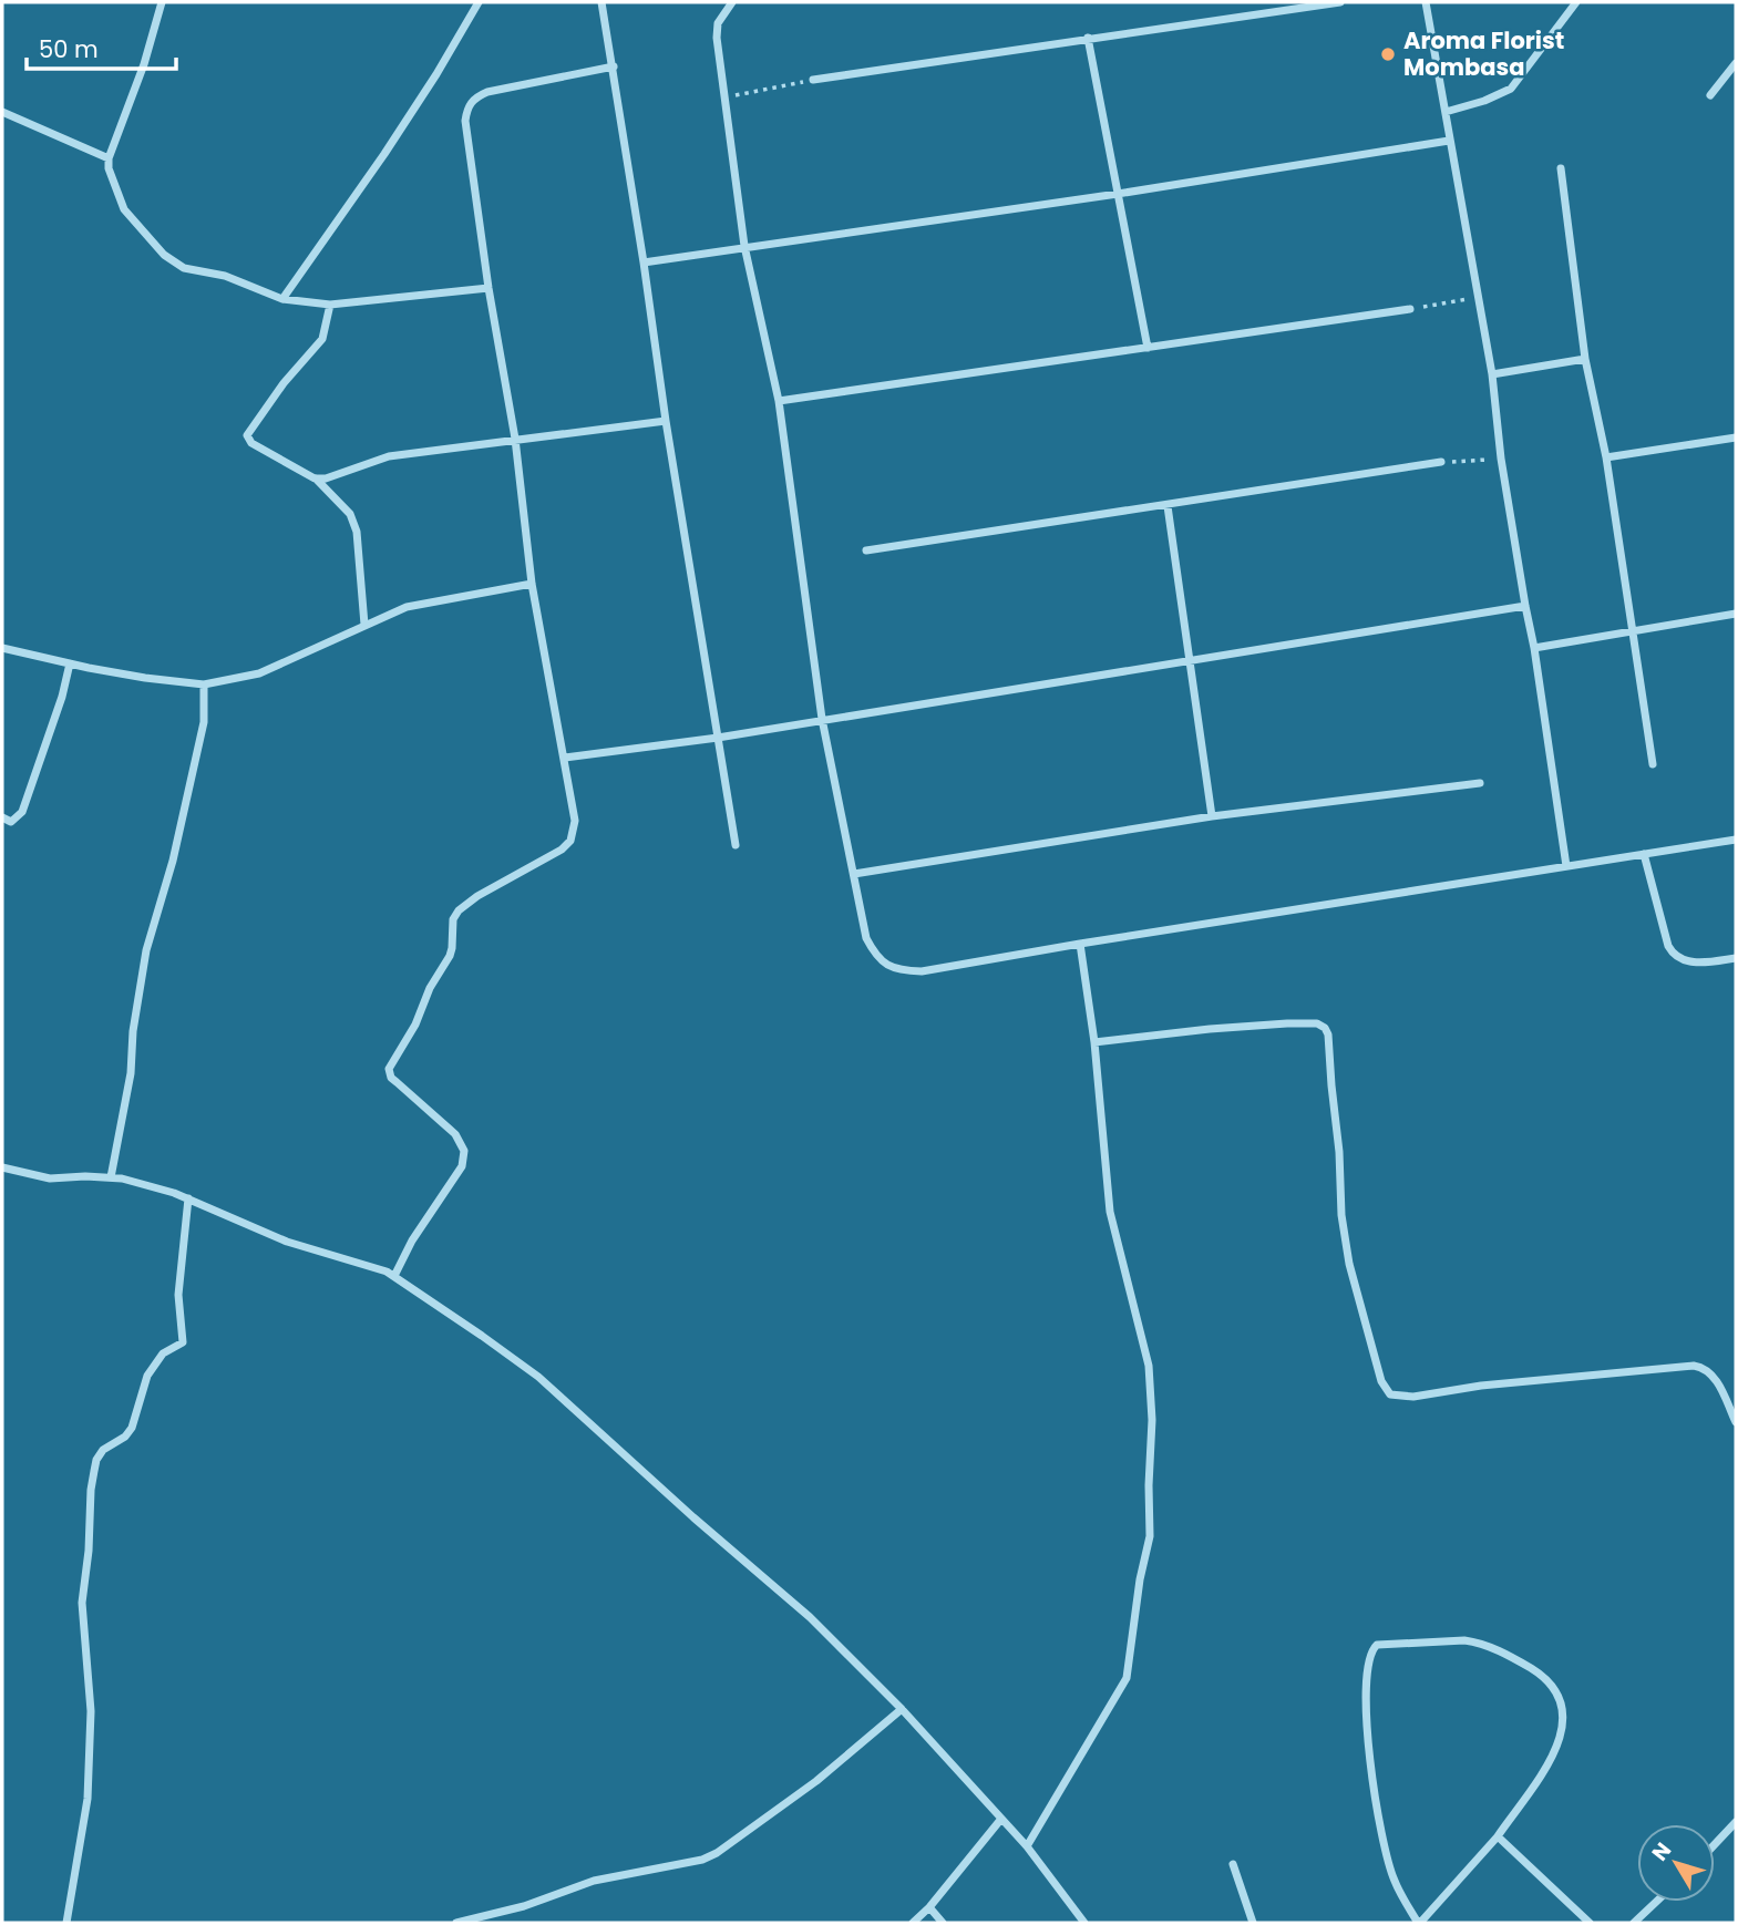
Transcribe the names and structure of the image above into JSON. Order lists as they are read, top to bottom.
{
  "places": ["Aroma Florist Mombasa"],
  "scale_bar": "50 m",
  "north": "top left"
}
